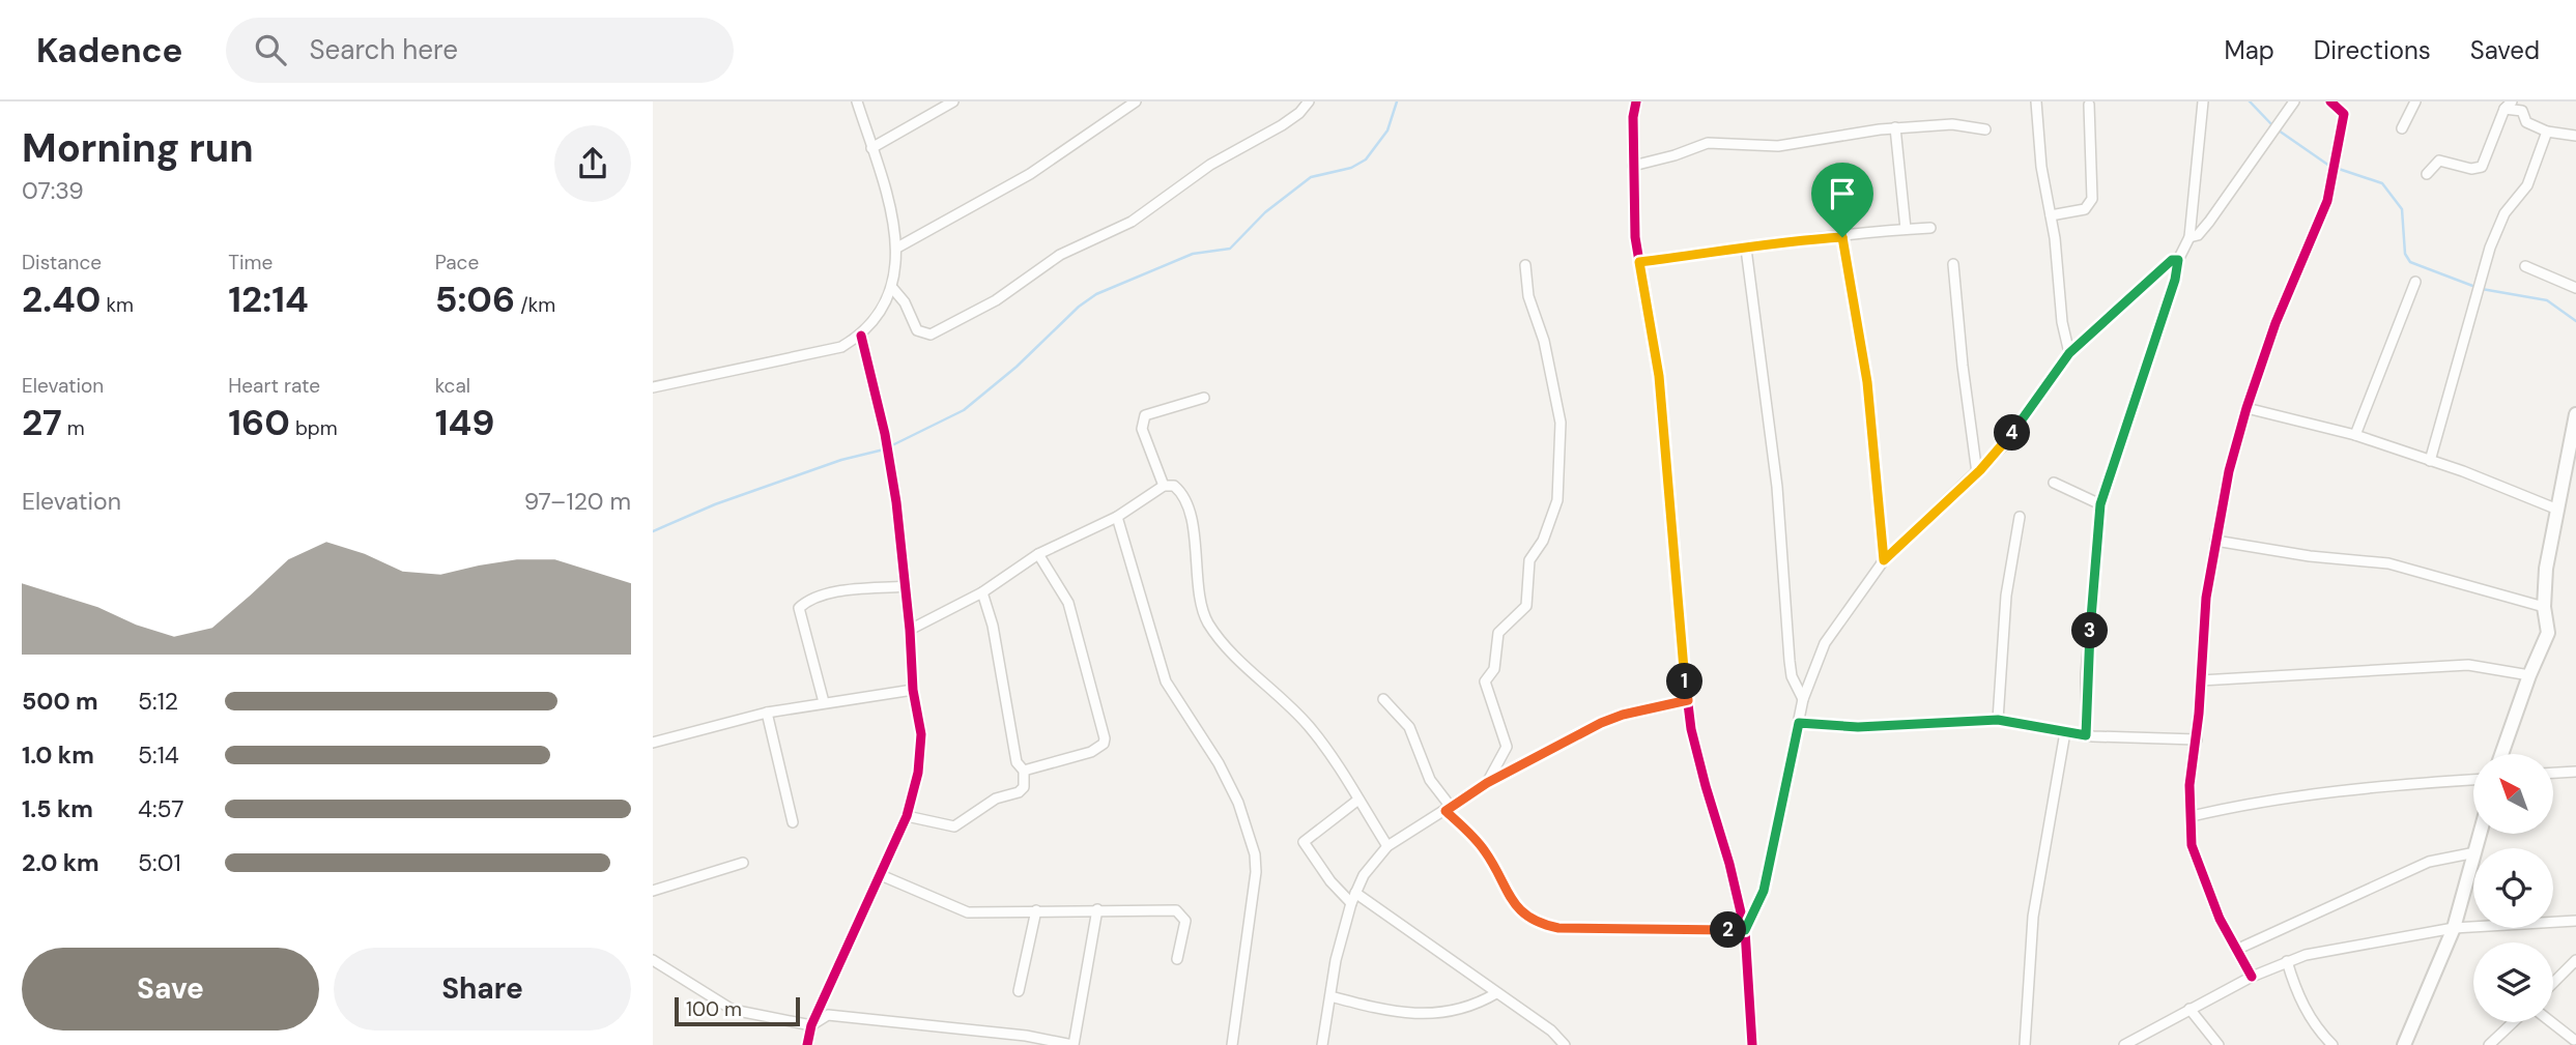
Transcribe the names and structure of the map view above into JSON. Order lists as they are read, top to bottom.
{
  "scale_bar": "100 m",
  "north": "top left",
  "page": {
    "header": "Kadence",
    "search": "Search here",
    "nav": ["Map", "Directions", "Saved"],
    "heading": ["Morning run", "07:39"],
    "stats": [
      ["Distance", "2.40 km"],
      ["Time", "12:14"],
      ["Pace", "5:06 /km"],
      ["Elevation", "27 m"],
      ["Heart rate", "160 bpm"],
      ["kcal", "149"]
    ],
    "pins": [
      "4",
      "3",
      "1",
      "2"
    ],
    "chart": ["Elevation", "97–120 m"],
    "list": [
      {
        "name": "500 m",
        "note": "5:12"
      },
      {
        "name": "1.0 km",
        "note": "5:14"
      },
      {
        "name": "1.5 km",
        "note": "4:57"
      },
      {
        "name": "2.0 km",
        "note": "5:01"
      }
    ],
    "buttons": ["Save", "Share"],
    "scale": "100 m"
  }
}
